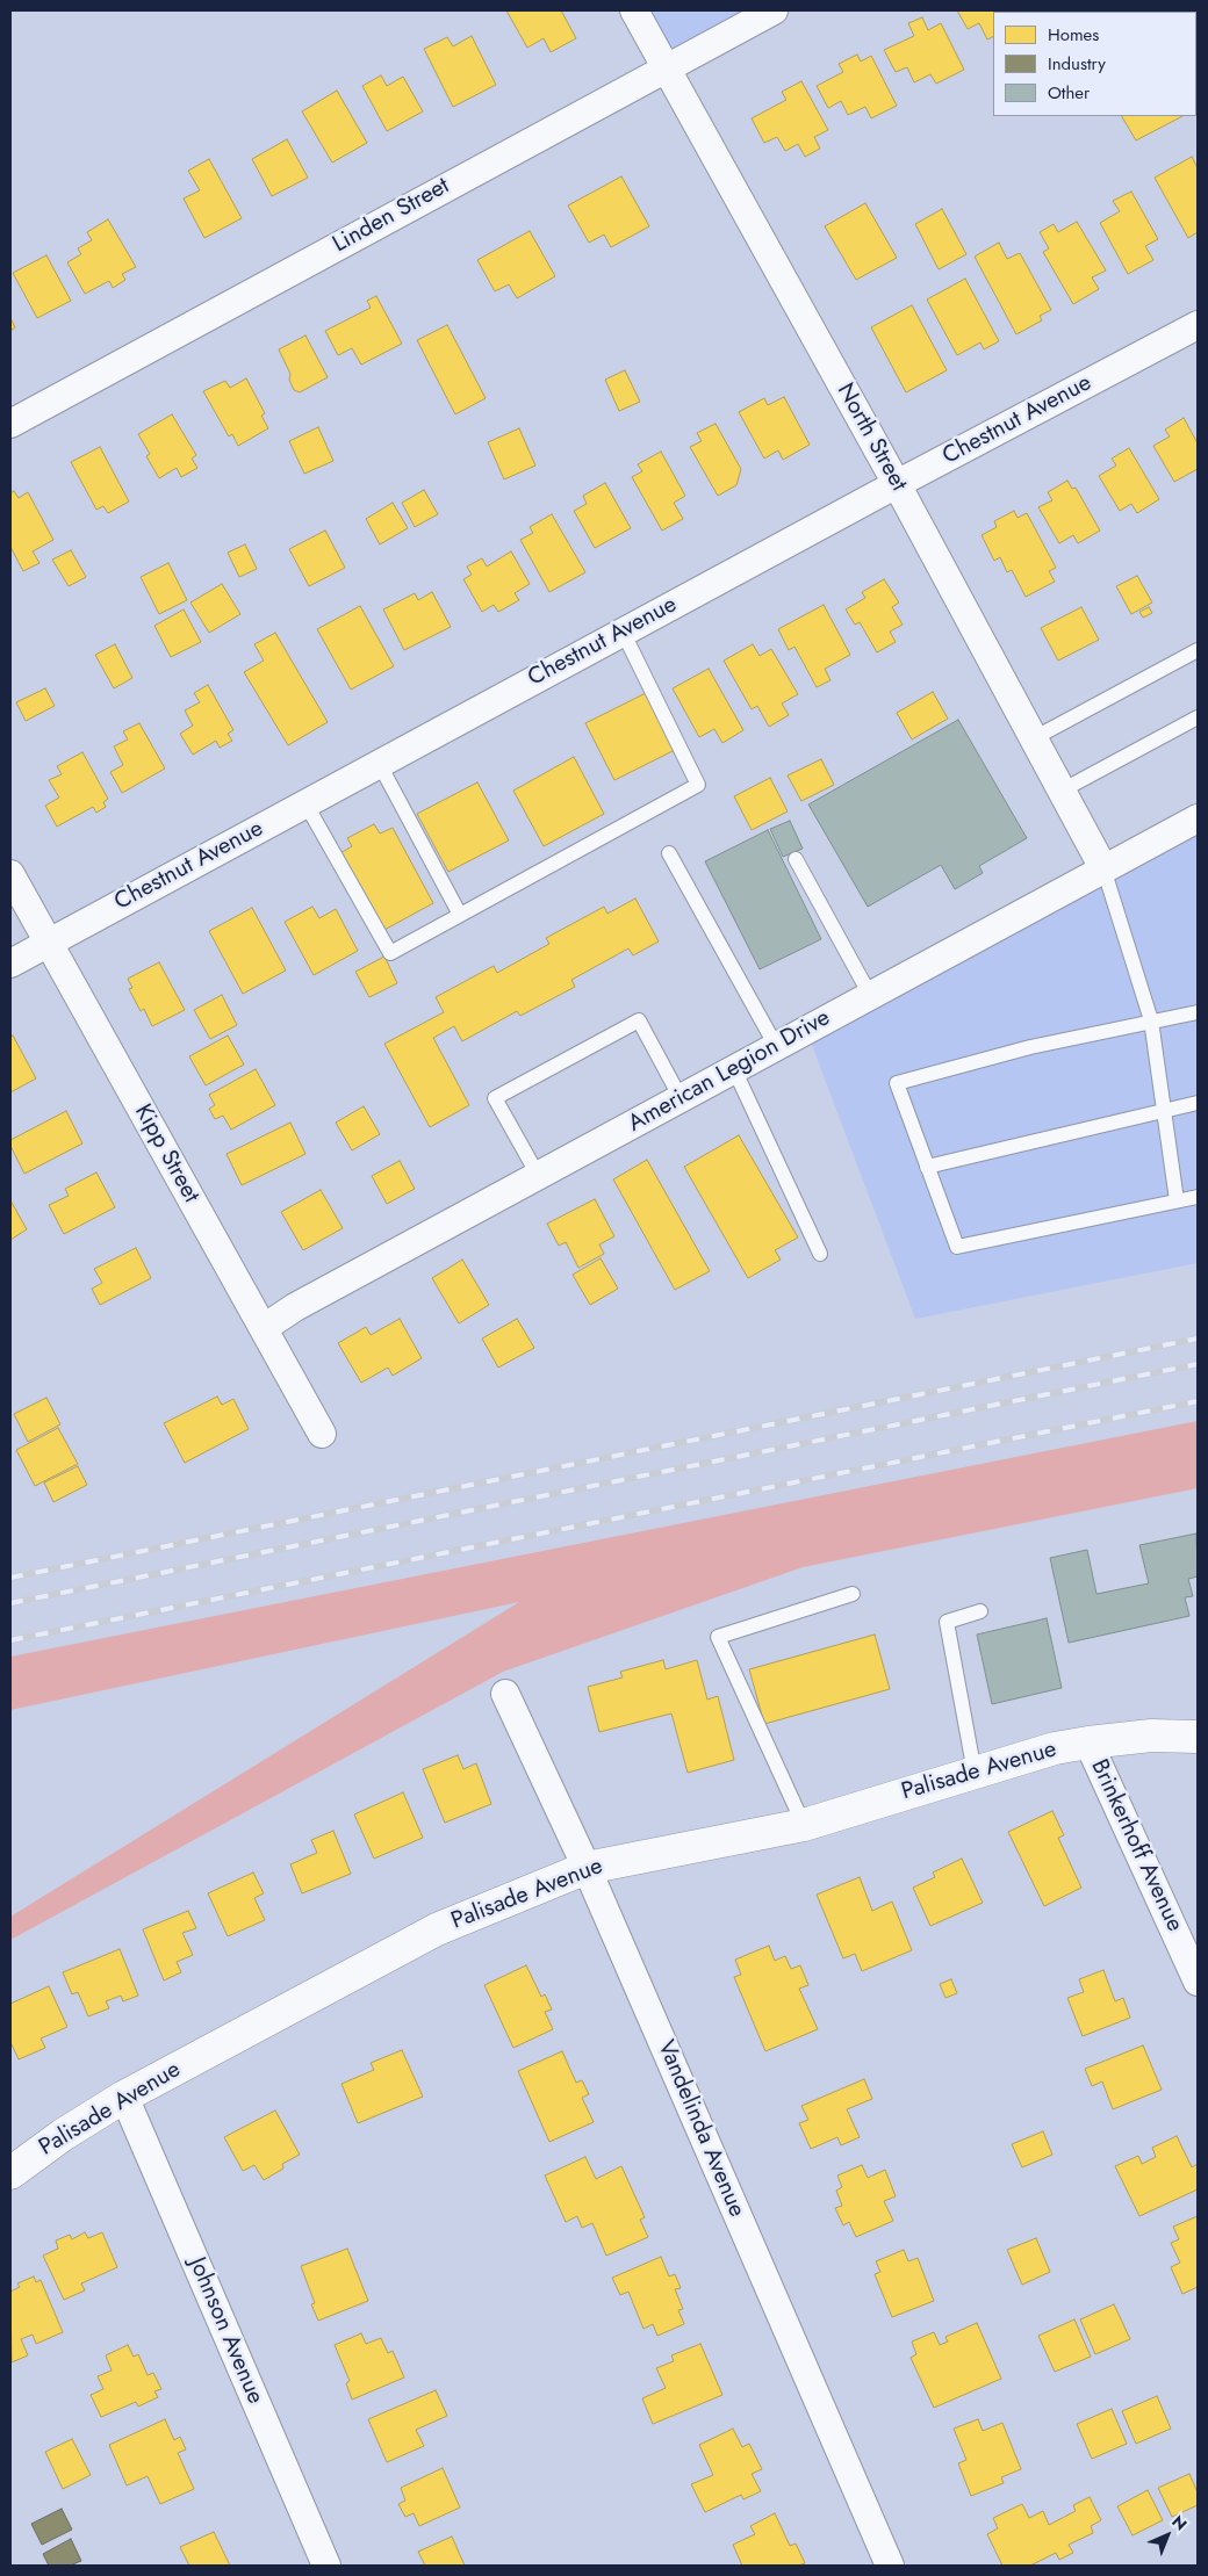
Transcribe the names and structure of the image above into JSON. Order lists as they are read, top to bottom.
{
  "streets": {
    "street": [
      "Linden Street",
      "Chestnut Avenue",
      "North Street",
      "American Legion Drive",
      "Kipp Street",
      "Palisade Avenue",
      "Brinkerhoff Avenue",
      "Vandelinda Avenue",
      "Johnson Avenue"
    ]
  },
  "crossings": [
    ["Linden Street", "North Street"],
    ["Chestnut Avenue", "North Street"],
    ["Chestnut Avenue", "Kipp Street"],
    ["North Street", "American Legion Drive"],
    ["American Legion Drive", "Kipp Street"],
    ["Palisade Avenue", "Brinkerhoff Avenue"],
    ["Palisade Avenue", "Vandelinda Avenue"],
    ["Palisade Avenue", "Johnson Avenue"]
  ],
  "legend": ["Homes", "Industry", "Other"],
  "north": "top right"
}
